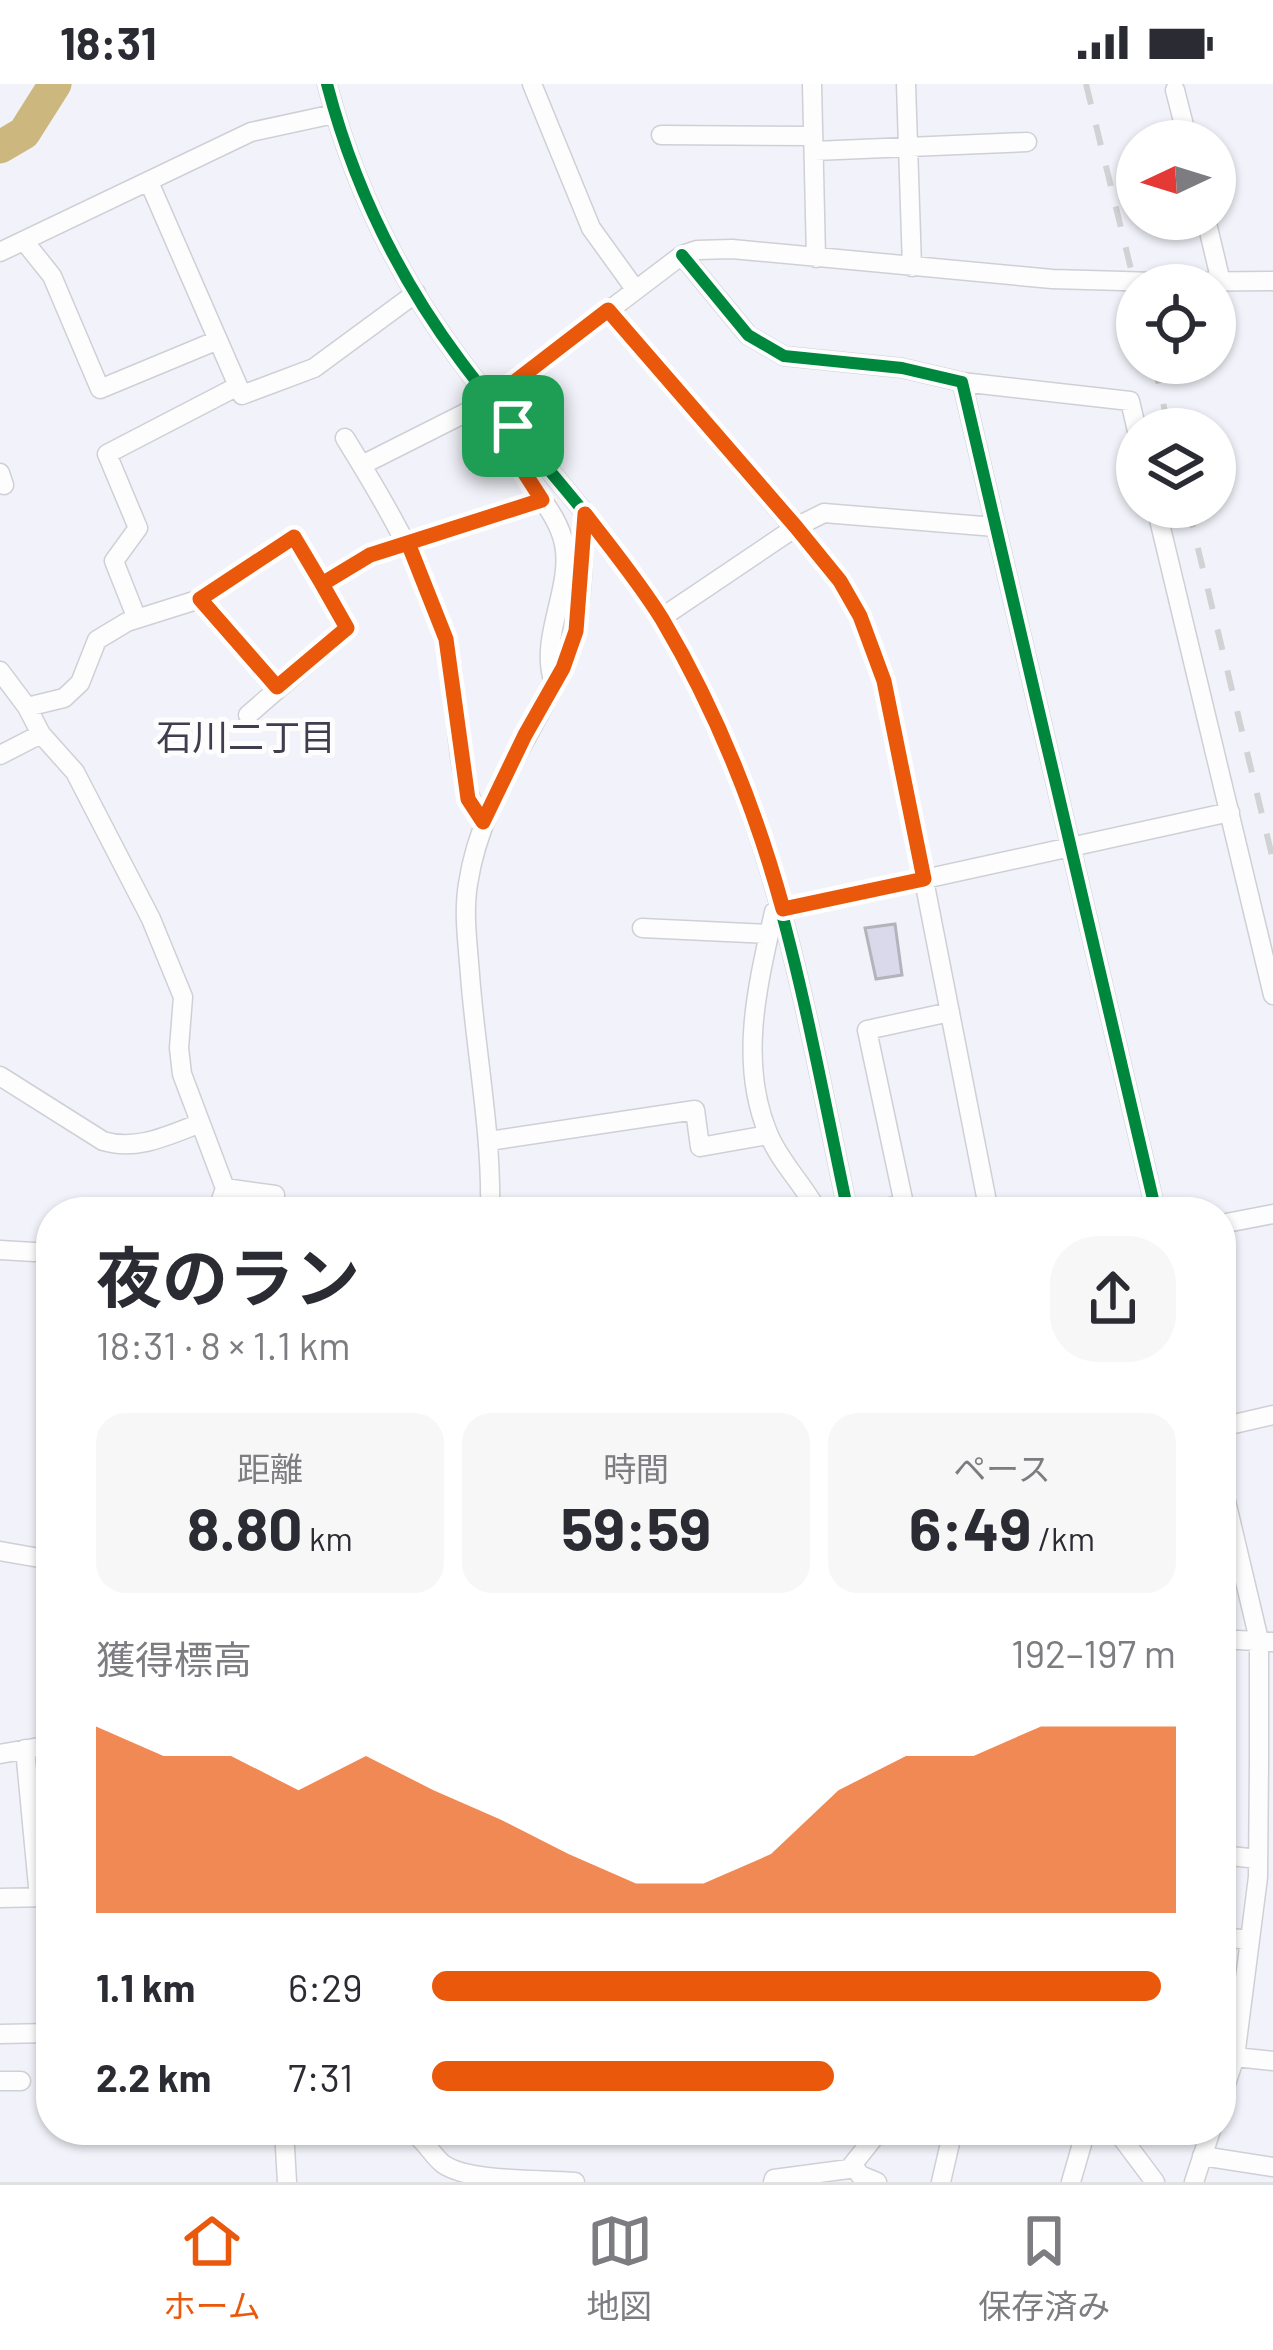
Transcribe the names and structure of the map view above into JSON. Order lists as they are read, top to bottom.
{
  "districts": ["石川二丁目"],
  "north": "left",
  "page": {
    "status": "18:31",
    "heading": ["夜のラン", "18:31 · 8 × 1.1 km"],
    "stats": [
      ["距離", "8.80 km"],
      ["時間", "59:59"],
      ["ペース", "6:49 /km"]
    ],
    "chart": ["獲得標高", "192–197 m"],
    "list": [
      {
        "name": "1.1 km",
        "note": "6:29"
      },
      {
        "name": "2.2 km",
        "note": "7:31"
      }
    ],
    "tabs": ["ホーム", "地図", "保存済み"]
  }
}
